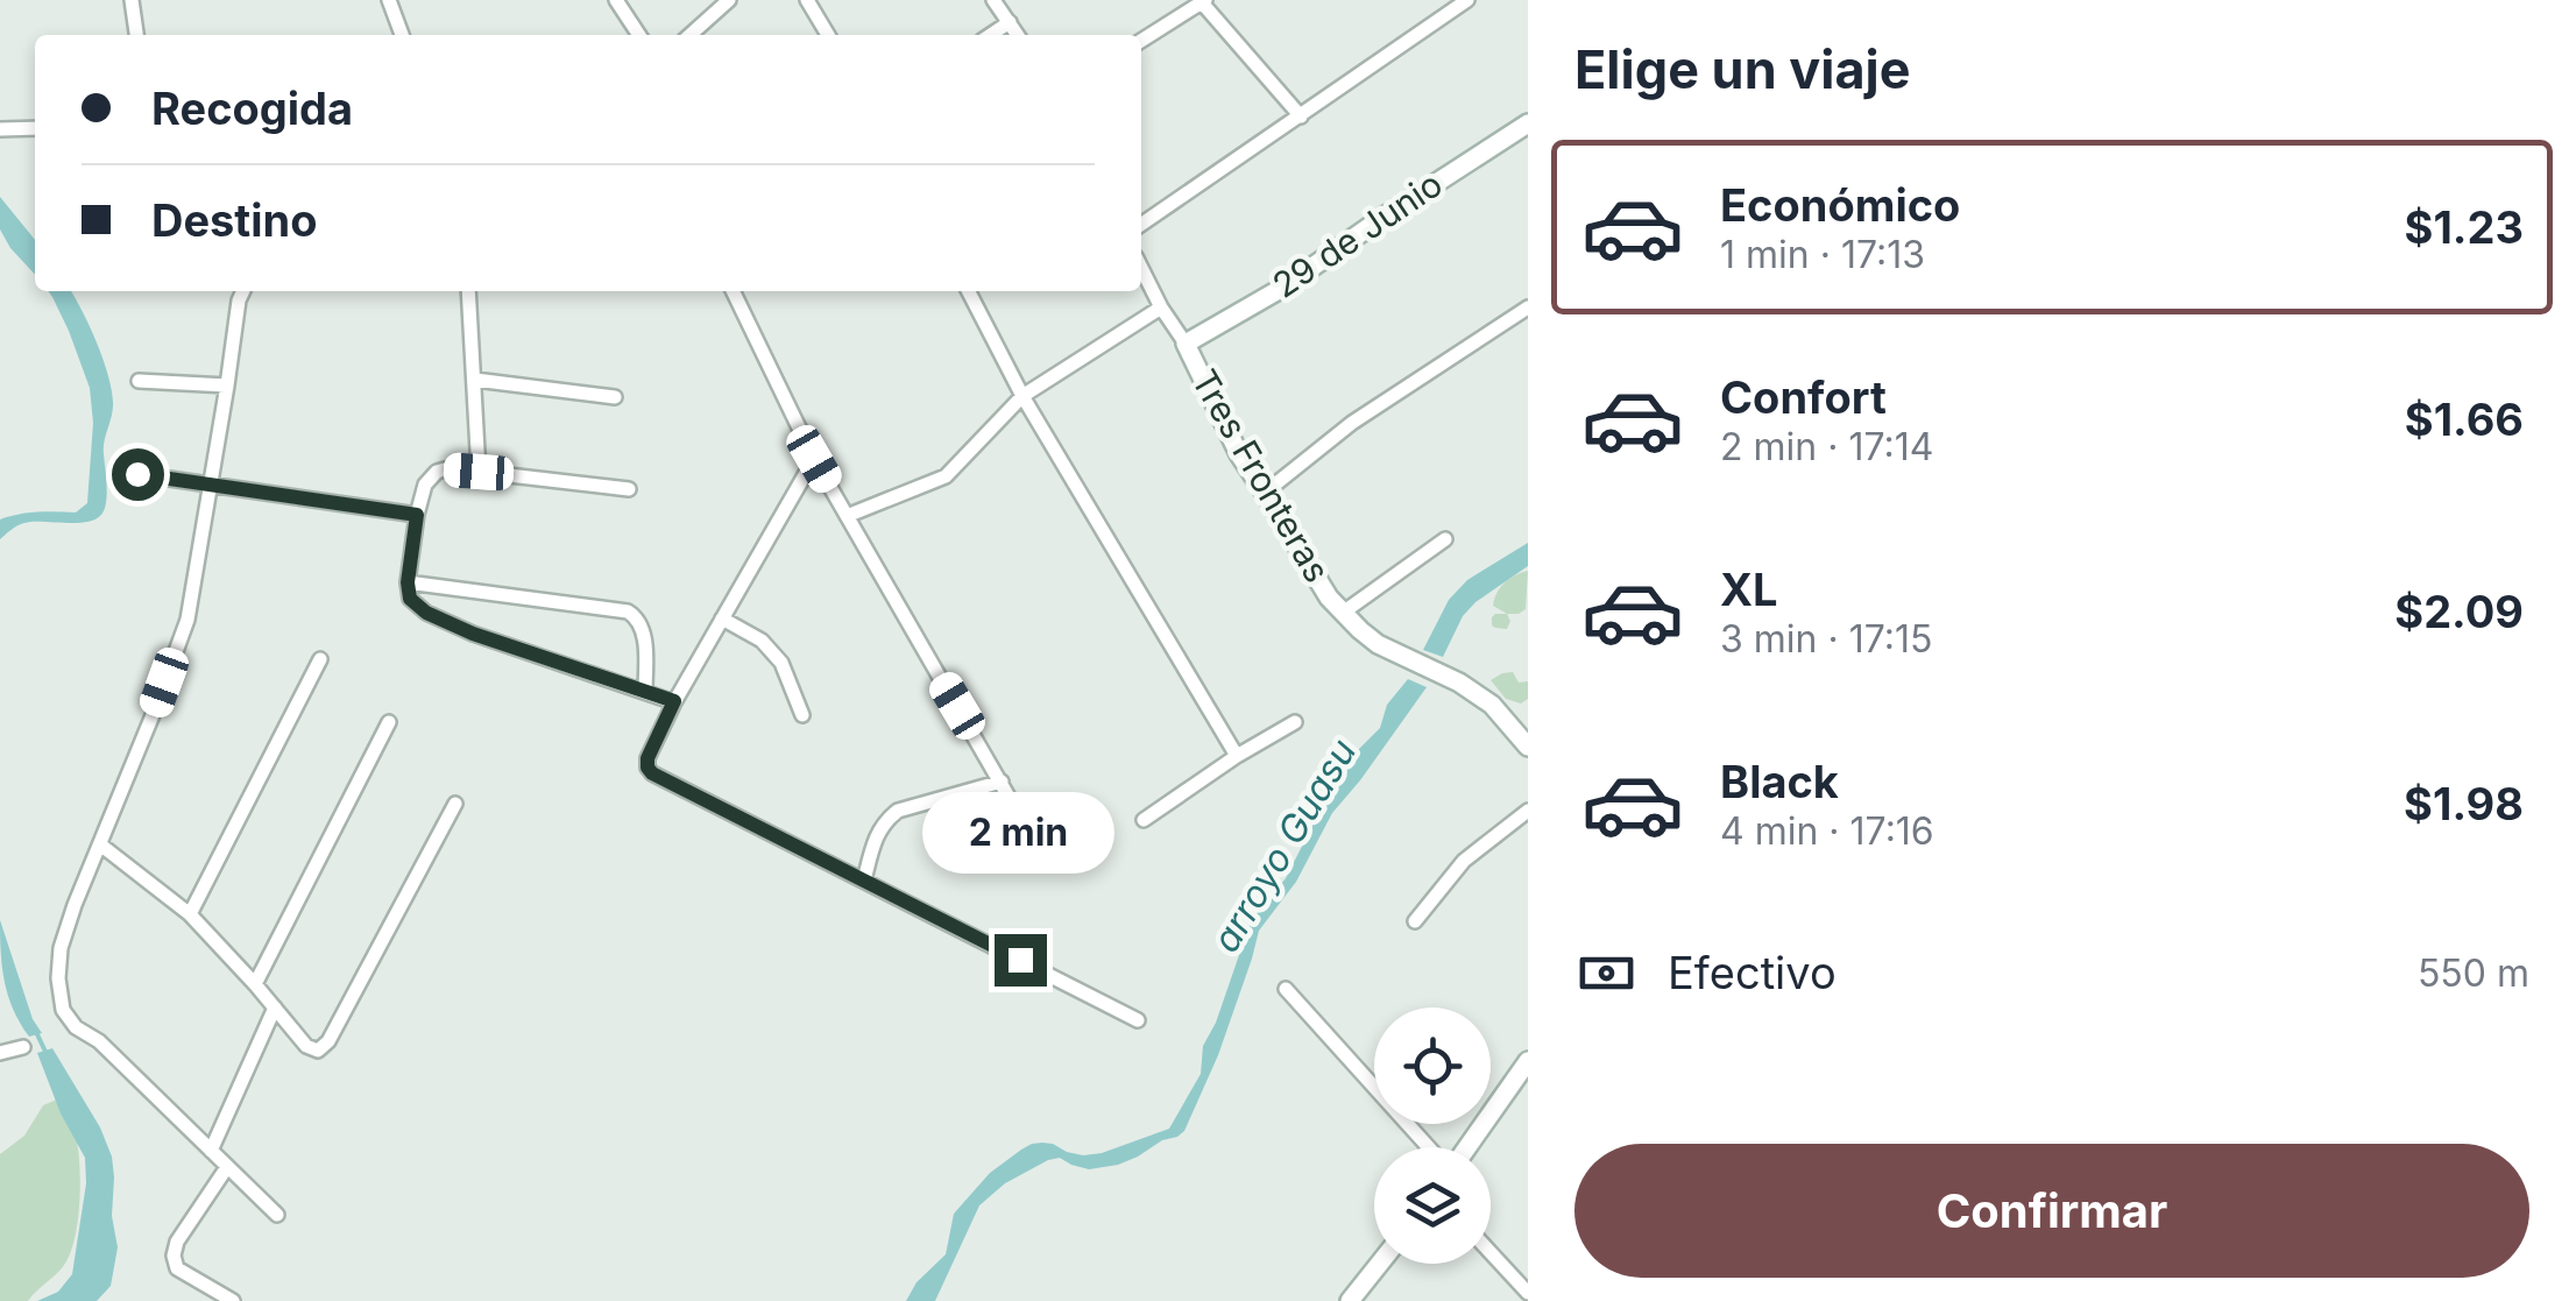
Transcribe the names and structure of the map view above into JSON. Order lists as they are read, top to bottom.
{
  "streets": {
    "street": ["29 de Junio", "Tres Fronteras"]
  },
  "crossings": [
    ["29 de Junio", "Tres Fronteras"]
  ],
  "water": ["arroyo Guasu"],
  "page": {
    "heading": "Elige un viaje",
    "banner": ["Recogida", "Destino"],
    "list": [
      {
        "name": "Económico",
        "note": "1 min · 17:13",
        "value": "$1.23"
      },
      {
        "name": "Confort",
        "note": "2 min · 17:14",
        "value": "$1.66"
      },
      {
        "name": "XL",
        "note": "3 min · 17:15",
        "value": "$2.09"
      },
      {
        "name": "Black",
        "note": "4 min · 17:16",
        "value": "$1.98"
      }
    ],
    "bubble": "2 min",
    "pay": ["Efectivo", "550 m"],
    "buttons": "Confirmar"
  }
}
